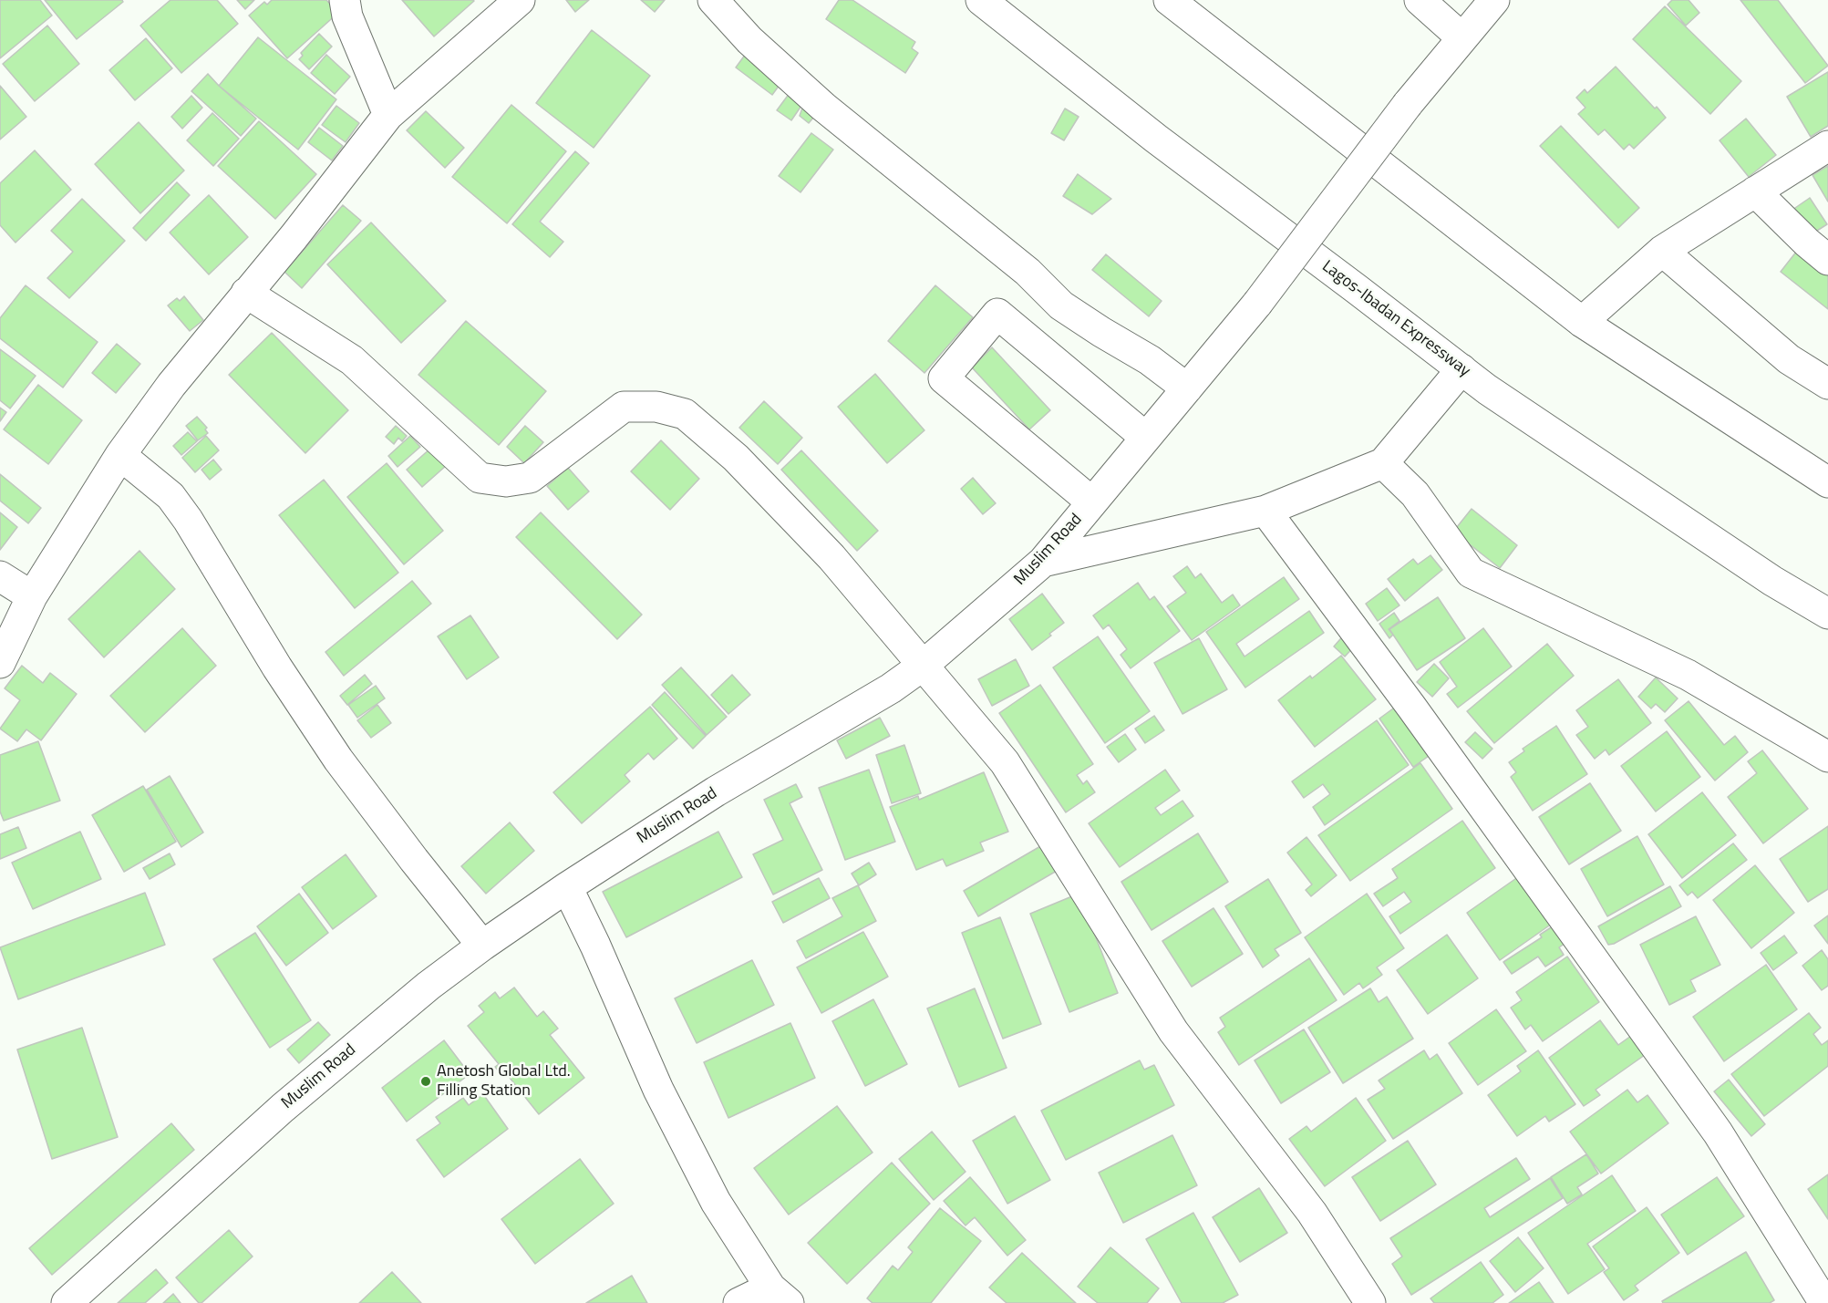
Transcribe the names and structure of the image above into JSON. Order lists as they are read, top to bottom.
{
  "streets": {
    "main road": ["Lagos-Ibadan Expressway", "Muslim Road"]
  },
  "places": ["Anetosh Global Ltd. Filling Station"]
}
